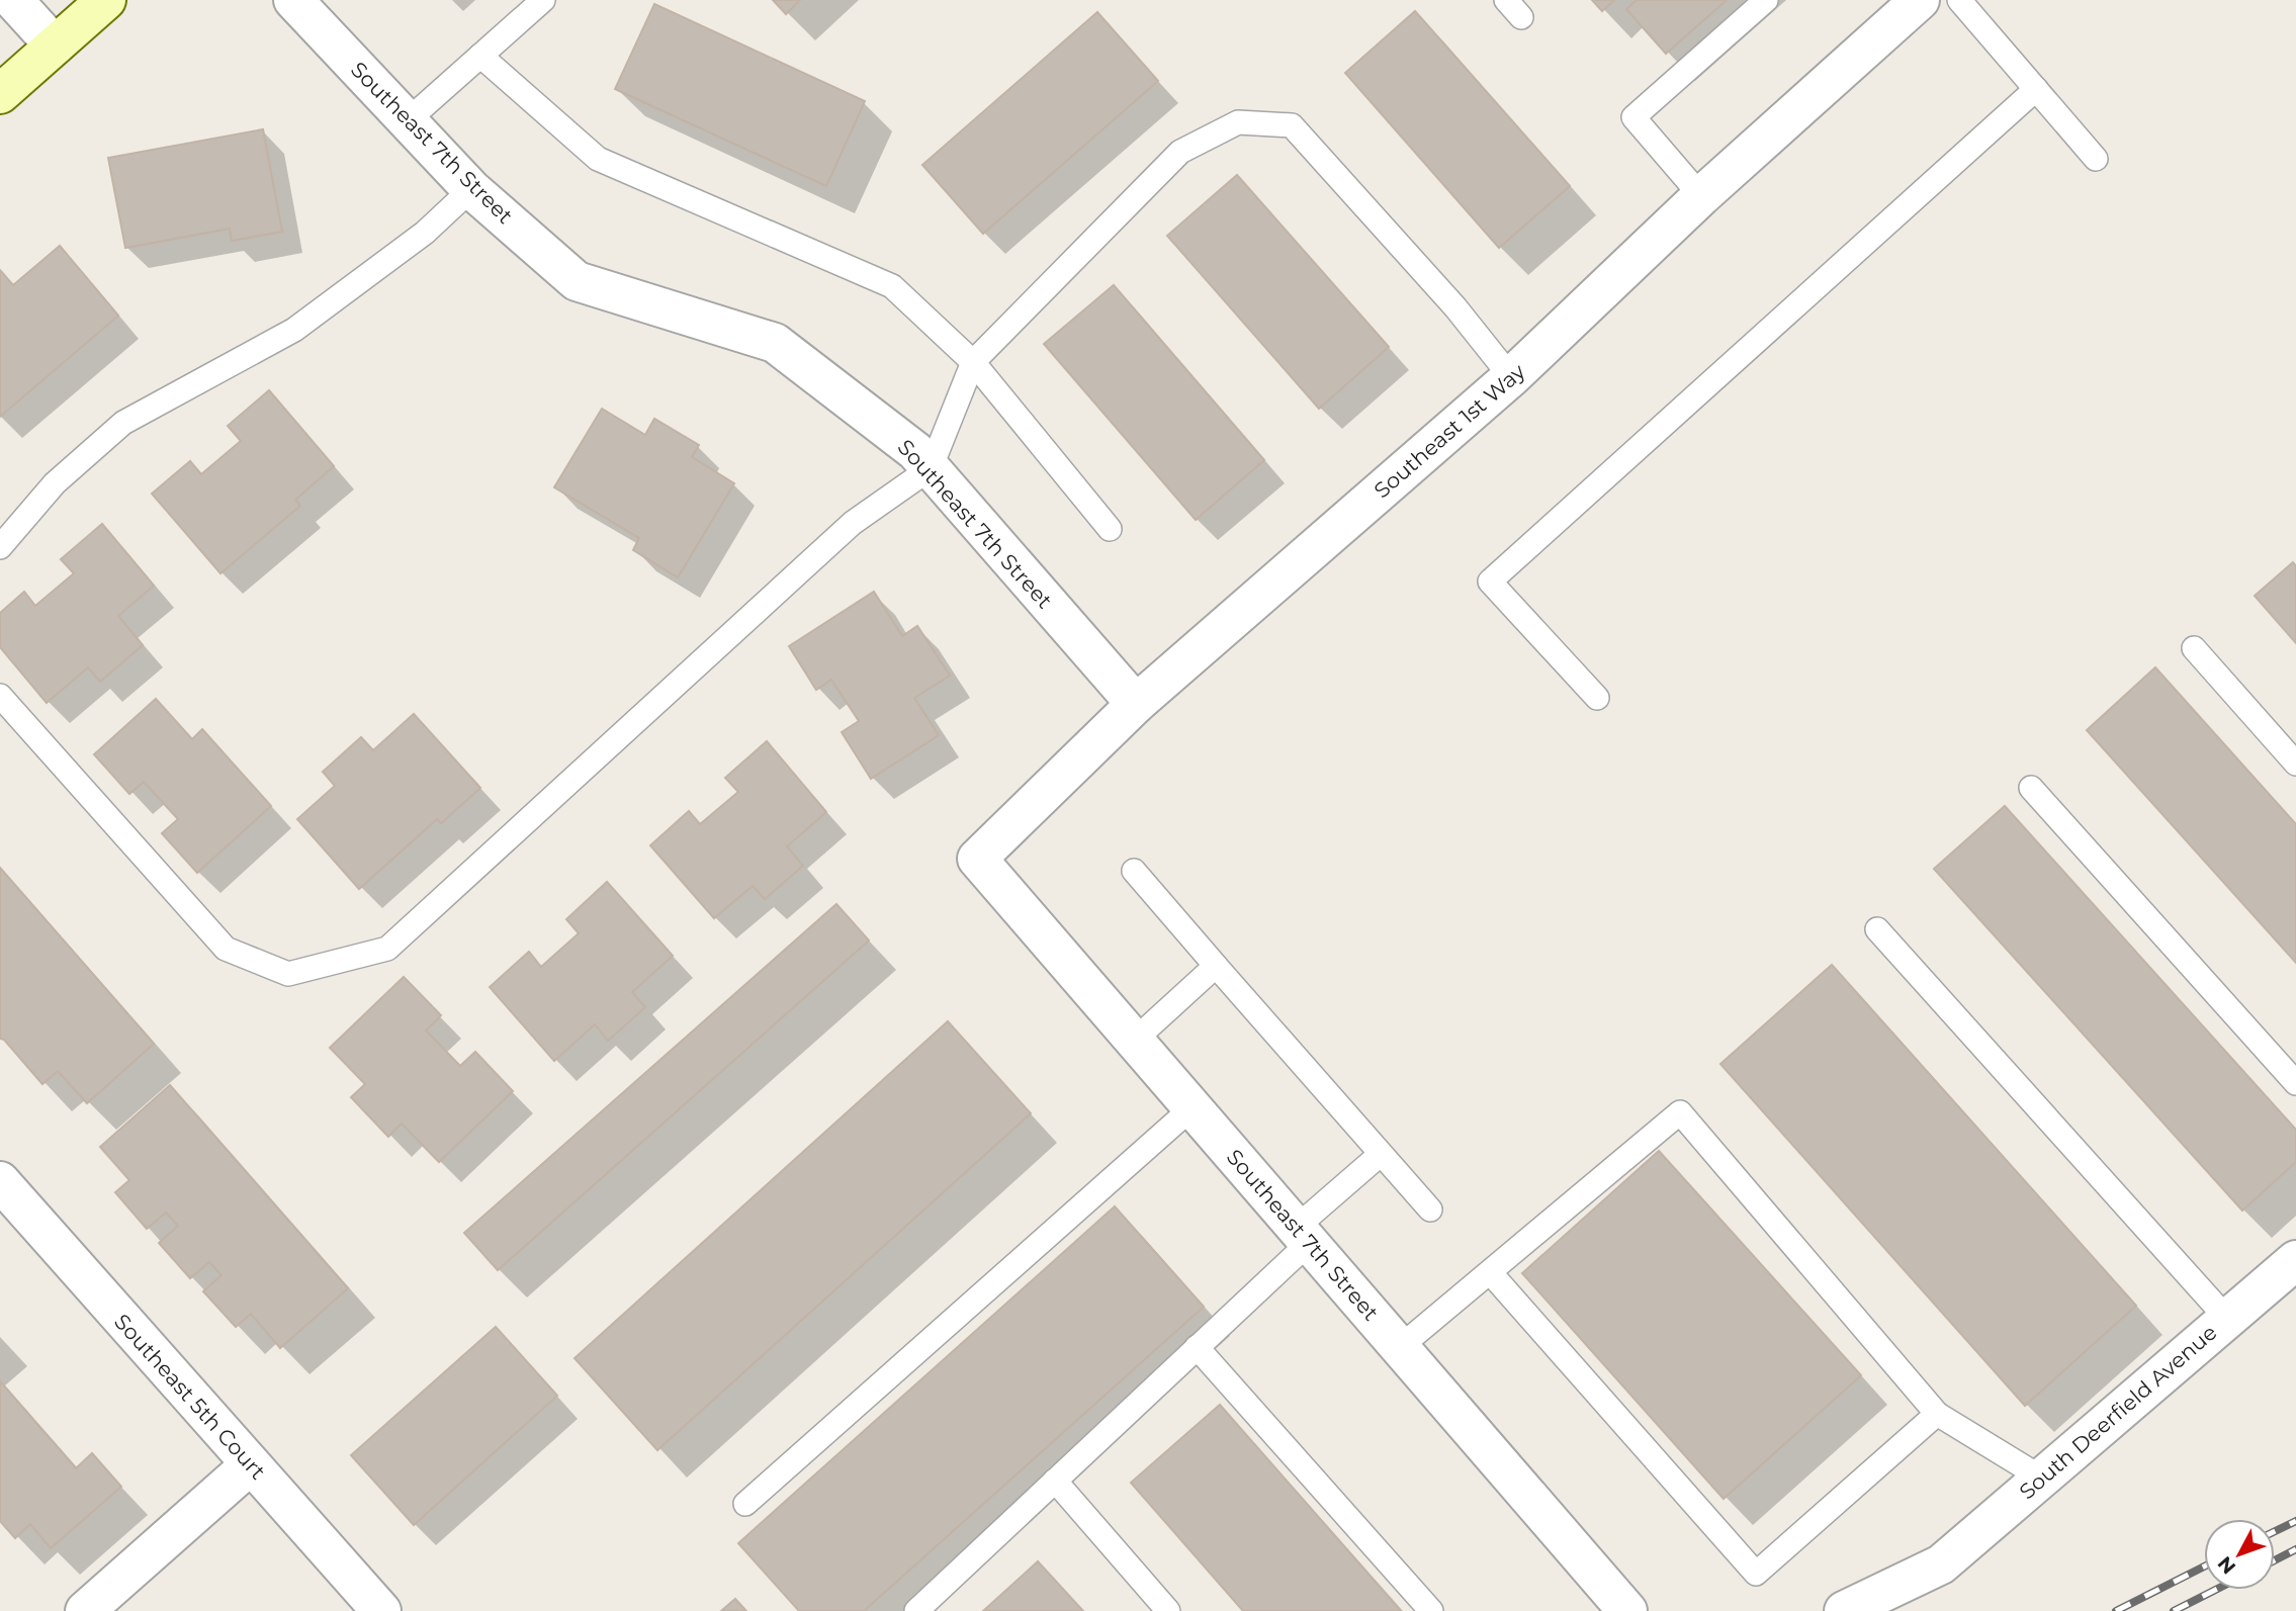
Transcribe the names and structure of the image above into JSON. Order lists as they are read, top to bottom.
{
  "streets": {
    "street": [
      "Southeast 7th Street",
      "Southeast 1st Way",
      "Southeast 5th Court",
      "South Deerfield Avenue"
    ]
  },
  "crossings": [
    ["Southeast 7th Street", "Southeast 1st Way"]
  ],
  "north": "bottom left"
}
